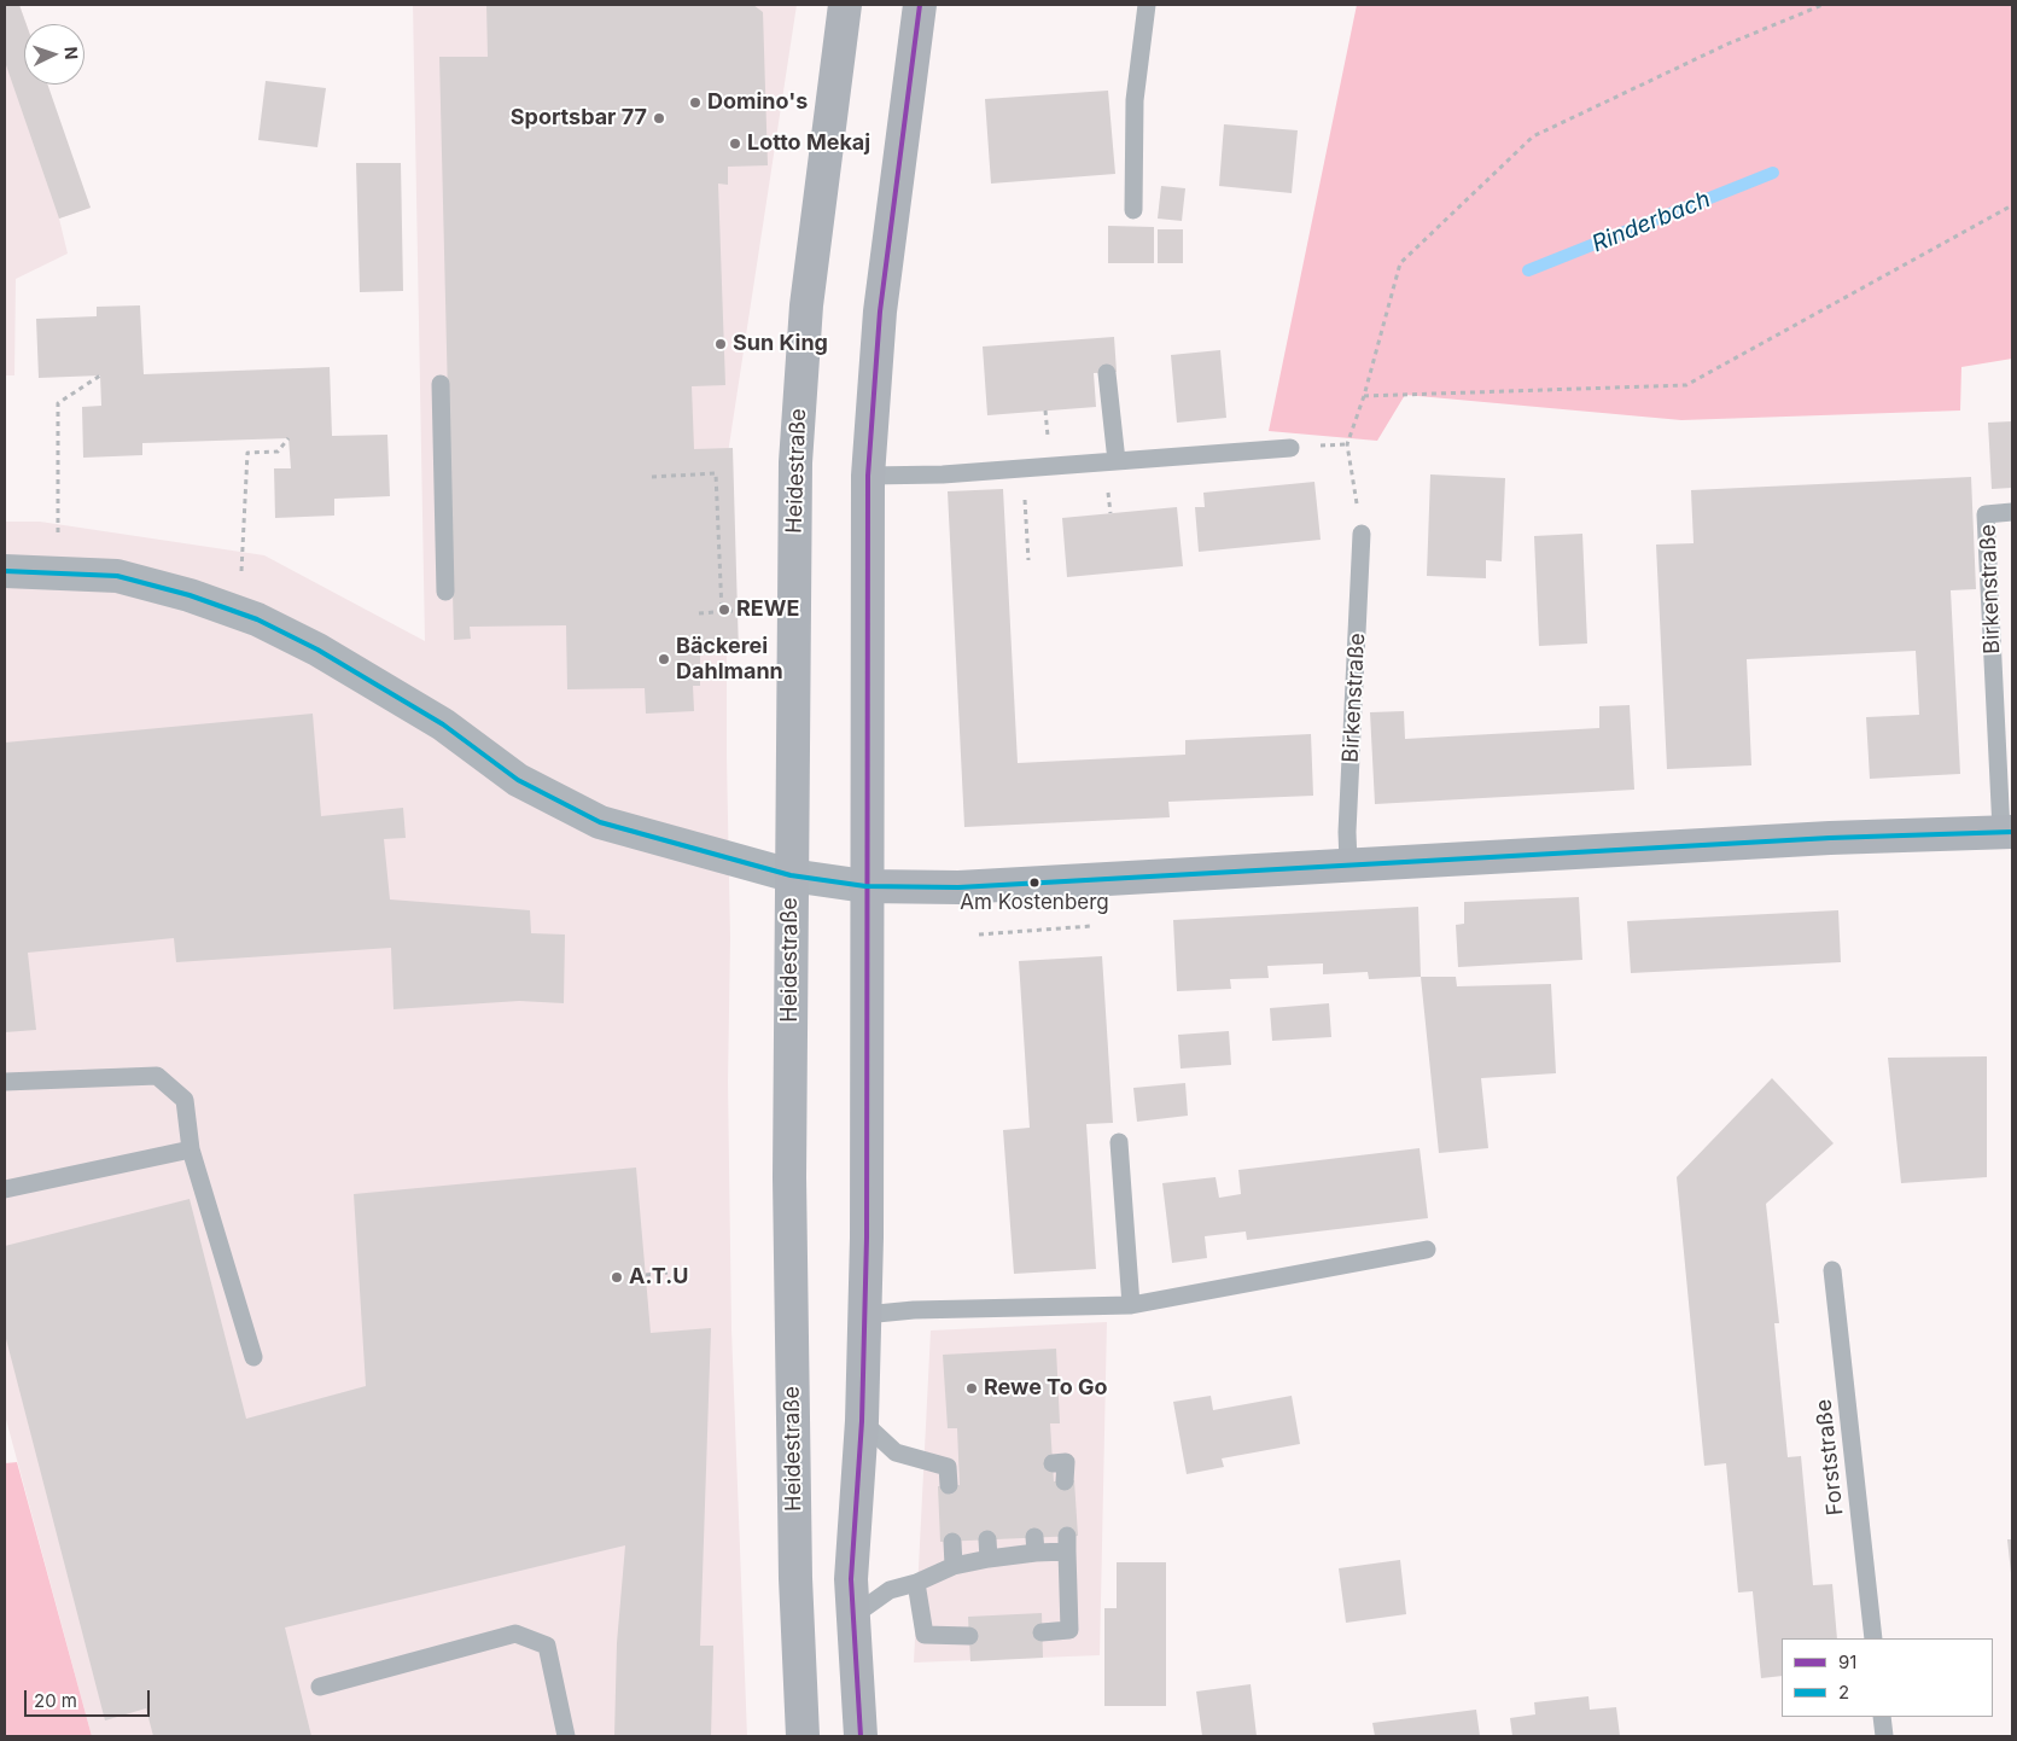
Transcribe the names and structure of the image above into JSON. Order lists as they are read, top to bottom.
{
  "streets": {
    "main road": ["Heidestraße", "Birkenstraße"],
    "lane": ["Forststraße"]
  },
  "water": ["Rinderbach"],
  "places": [
    "Domino's",
    "Sportsbar 77",
    "Lotto Mekaj",
    "Sun King",
    "REWE",
    "Bäckerei Dahlmann",
    "Am Kostenberg",
    "A.T.U",
    "Rewe To Go"
  ],
  "lines": ["transit line 91", "transit line 2"],
  "legend": ["91", "2"],
  "scale_bar": "20 m",
  "north": "right"
}
